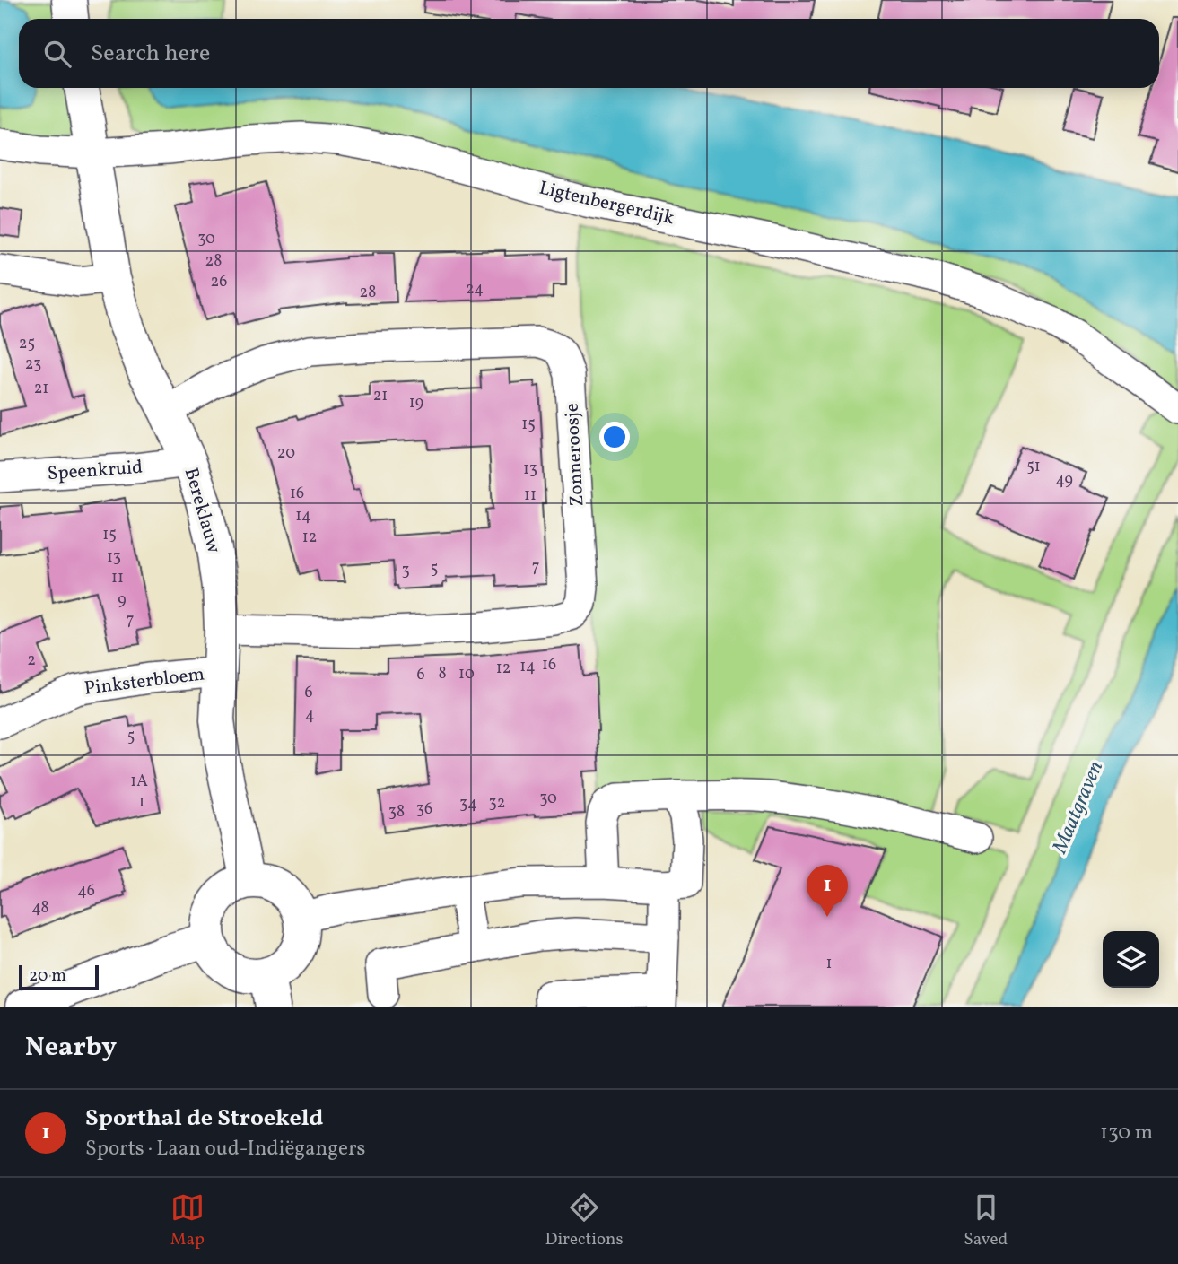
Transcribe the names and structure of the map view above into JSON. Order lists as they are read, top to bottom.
{
  "streets": {
    "street": [
      "Ligtenbergerdijk",
      "Zonneroosje",
      "Speenkruid",
      "Bereklauw",
      "Pinksterbloem"
    ]
  },
  "crossings": [
    ["Ligtenbergerdijk", "Bereklauw"],
    ["Zonneroosje", "Bereklauw"],
    ["Speenkruid", "Bereklauw"],
    ["Bereklauw", "Pinksterbloem"]
  ],
  "water": ["Maatgraven"],
  "house_numbers": [
    "30",
    "28",
    "26",
    "24",
    "28",
    "25",
    "23",
    "21",
    "21",
    "19",
    "15",
    "20",
    "51",
    "13",
    "49",
    "16",
    "11",
    "14",
    "15",
    "12",
    "13",
    "7",
    "5",
    "3",
    "11",
    "9",
    "7",
    "2",
    "16",
    "14",
    "12",
    "8",
    "10",
    "6",
    "6",
    "4",
    "5",
    "1A",
    "30",
    "1",
    "32",
    "34",
    "36",
    "38",
    "46",
    "48",
    "1"
  ],
  "scale_bar": "20 m",
  "page": {
    "search": "Search here",
    "pins": "1",
    "scale": "20 m",
    "heading": "Nearby",
    "list": [
      {
        "mark": "1",
        "name": "Sporthal de Stroekeld",
        "note": "Sports · Laan oud-Indiëgangers",
        "value": "130 m"
      }
    ],
    "nav": ["Map", "Directions", "Saved"]
  }
}
